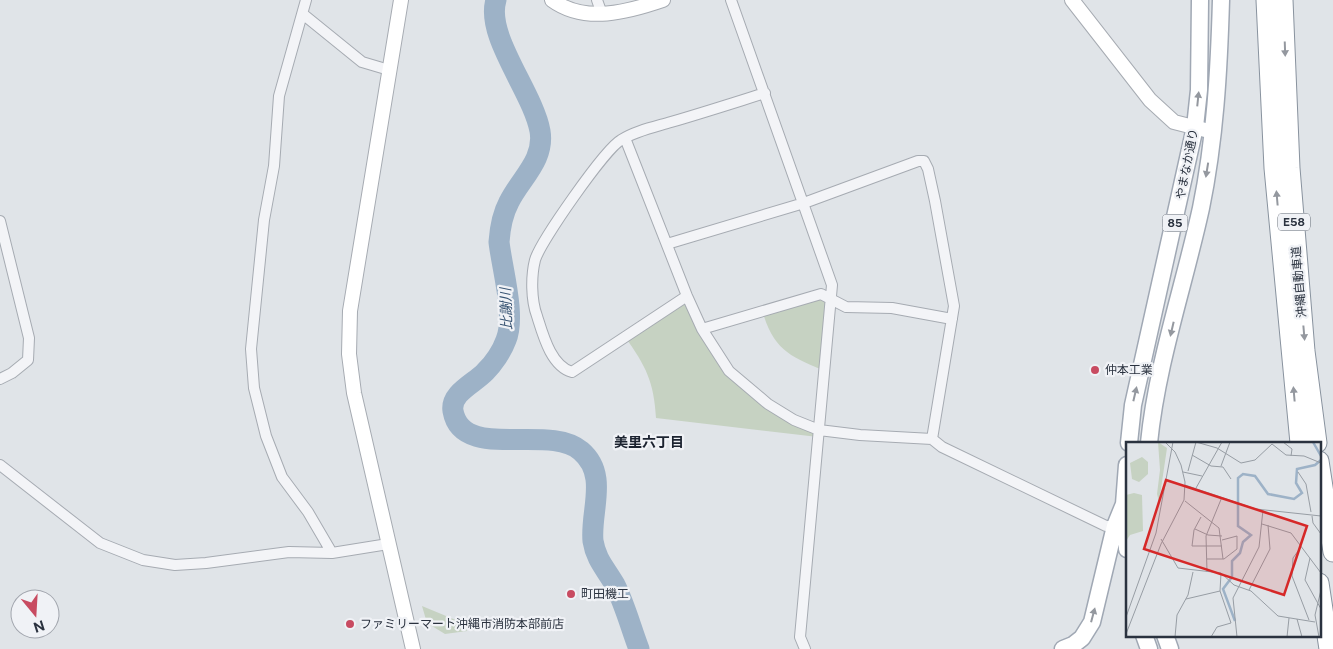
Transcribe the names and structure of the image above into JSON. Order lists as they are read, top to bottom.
{
  "streets": {
    "highway": ["E58", "沖縄自動車道"],
    "main road": ["やまなか通り", "85"]
  },
  "districts": ["美里六丁目"],
  "water": ["比謝川"],
  "places": ["仲本工業", "町田機工", "ファミリーマート沖縄市消防本部前店"],
  "north": "bottom"
}
